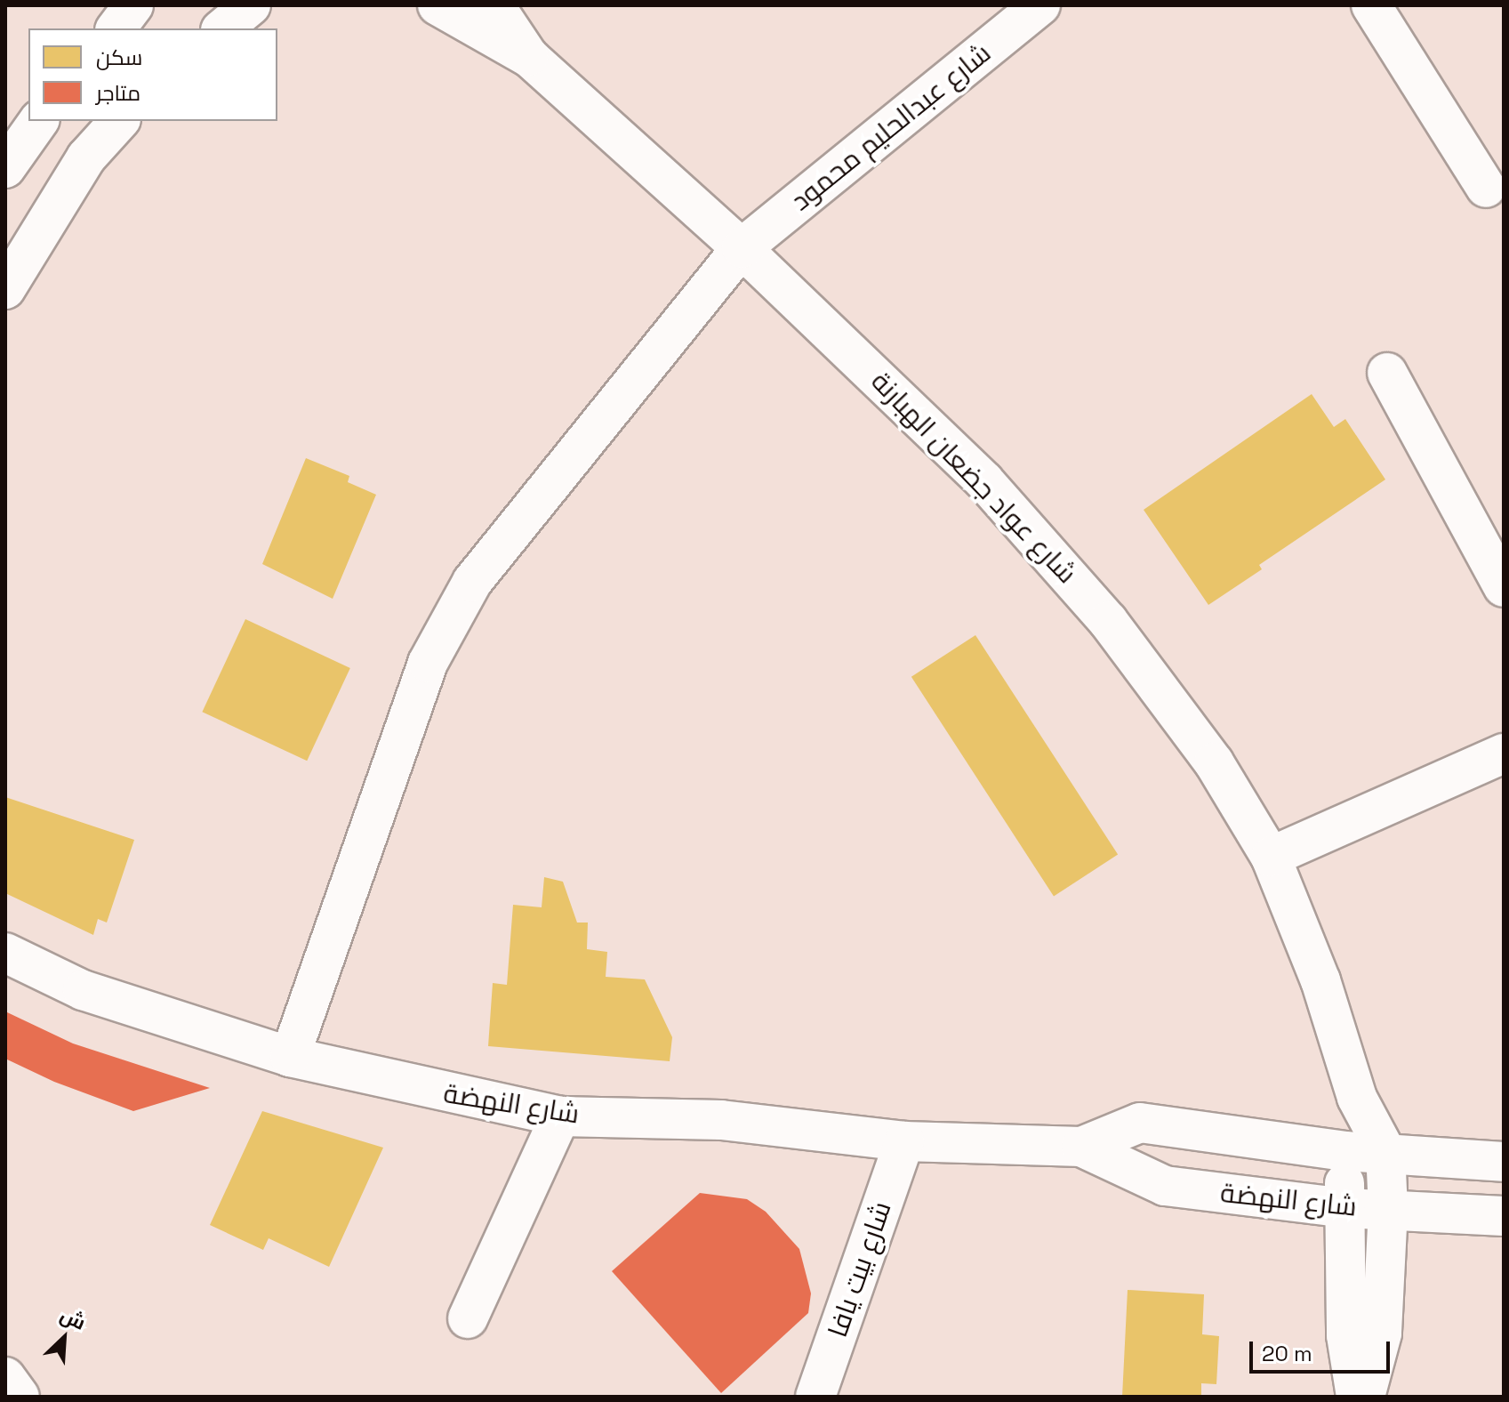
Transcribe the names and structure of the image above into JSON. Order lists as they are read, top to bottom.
{
  "streets": {
    "street": [
      "شارع عبدالحليم محمود",
      "شارع عواد جضعان الهبارنة",
      "شارع النهضة",
      "شارع بيت يافا"
    ]
  },
  "crossings": [
    ["شارع عبدالحليم محمود", "شارع عواد جضعان الهبارنة"],
    ["شارع عبدالحليم محمود", "شارع النهضة"],
    ["شارع عواد جضعان الهبارنة", "شارع النهضة"],
    ["شارع النهضة", "شارع بيت يافا"]
  ],
  "legend": ["سكن", "متاجر"],
  "scale_bar": "20 m",
  "north": "top right"
}
